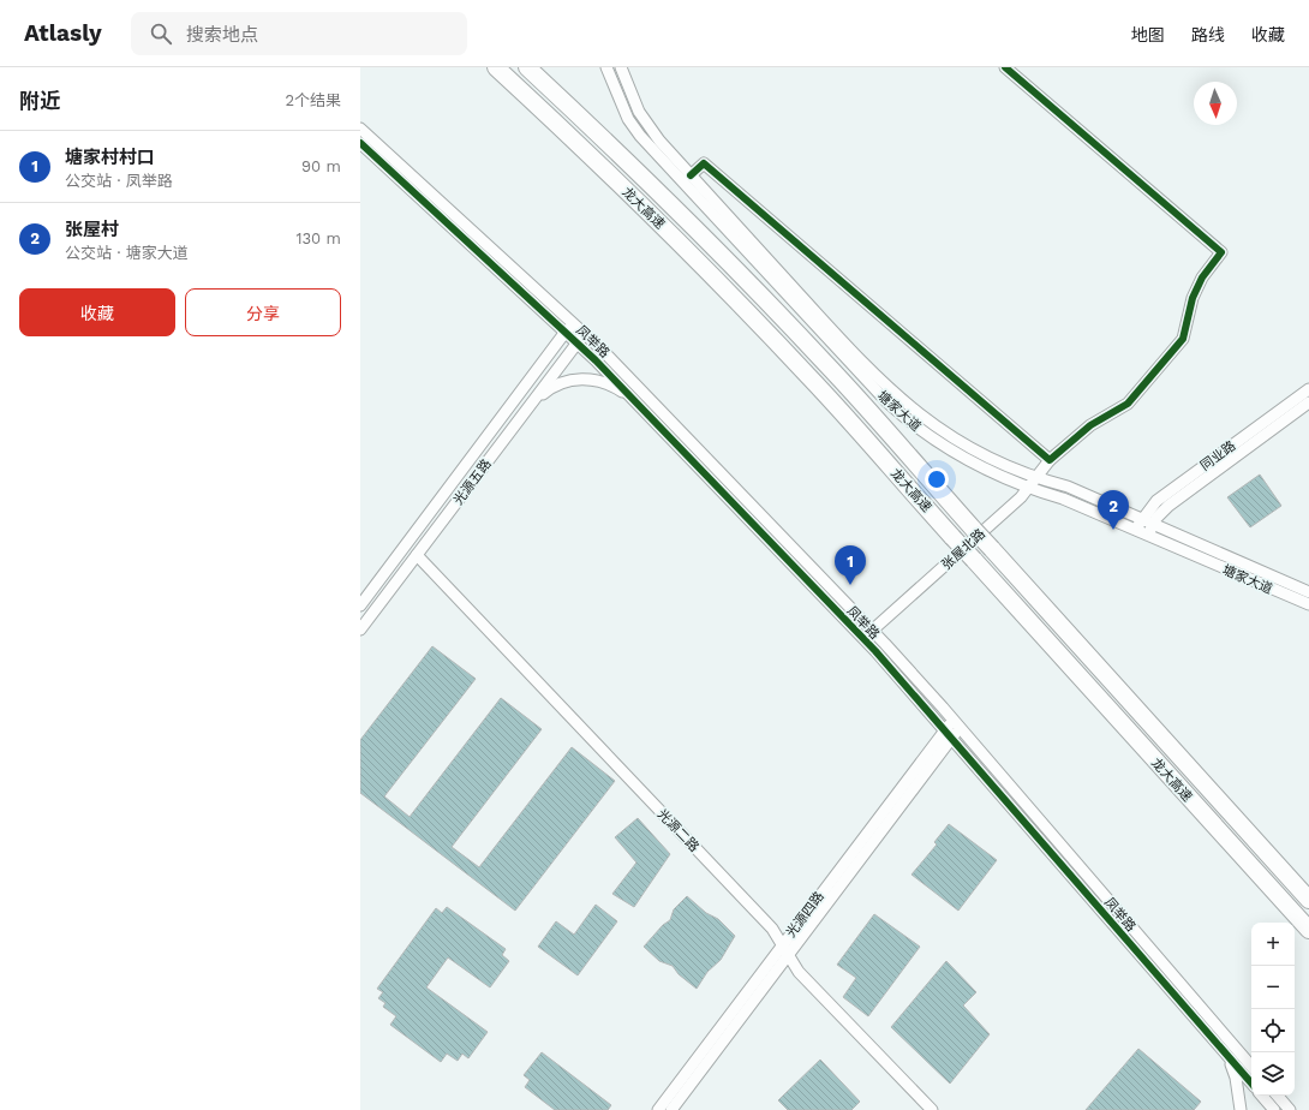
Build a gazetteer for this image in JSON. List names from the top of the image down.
{
  "streets": {
    "highway": ["龙大高速"],
    "street": [
      "凤举路",
      "塘家大道",
      "同业路",
      "光源五路",
      "张屋北路",
      "光源二路",
      "光源四路"
    ]
  },
  "crossings": [
    ["凤举路", "光源五路"],
    ["凤举路", "张屋北路"],
    ["凤举路", "光源四路"],
    ["塘家大道", "同业路"],
    ["塘家大道", "张屋北路"],
    ["光源五路", "光源二路"],
    ["光源二路", "光源四路"]
  ],
  "north": "bottom",
  "page": {
    "header": "Atlasly",
    "search": "搜索地点",
    "nav": ["地图", "路线", "收藏"],
    "heading": ["附近", "2个结果"],
    "list": [
      {
        "mark": "1",
        "name": "塘家村村口",
        "note": "公交站 · 凤举路",
        "value": "90 m"
      },
      {
        "mark": "2",
        "name": "张屋村",
        "note": "公交站 · 塘家大道",
        "value": "130 m"
      }
    ],
    "buttons": ["收藏", "分享"],
    "pins": ["2", "1"],
    "map_buttons": ["+", "−"]
  }
}
